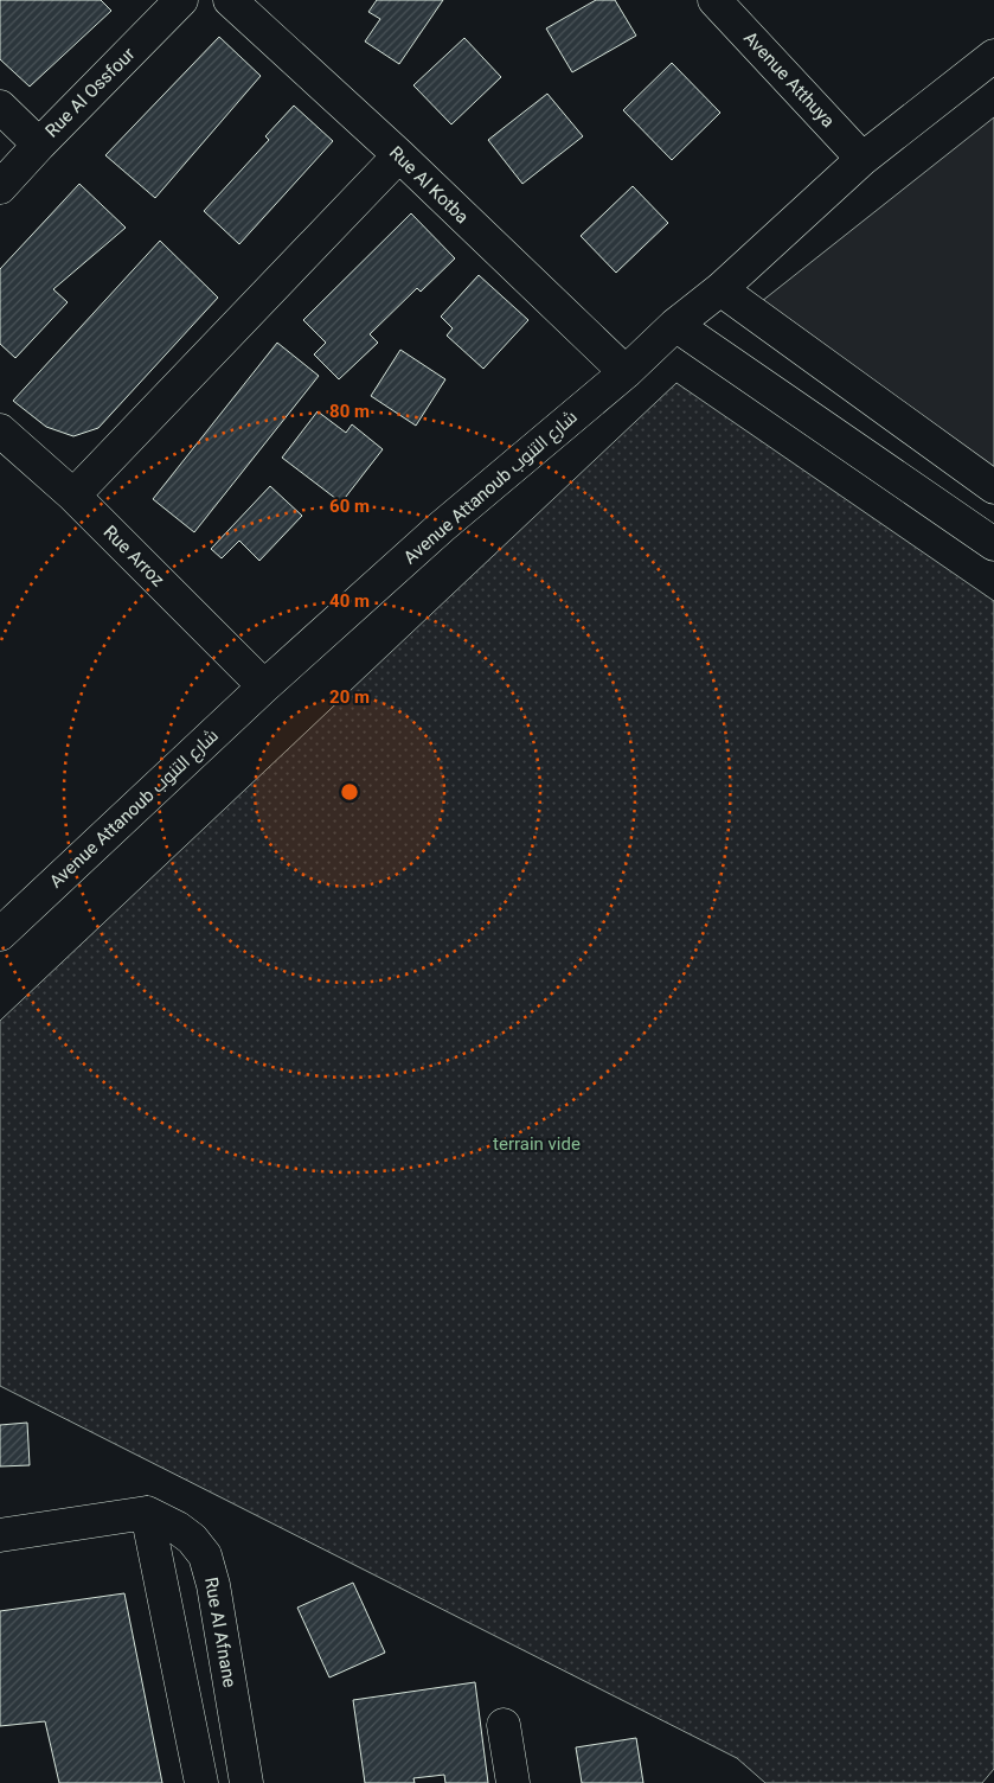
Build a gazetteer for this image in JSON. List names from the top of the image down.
{
  "streets": {
    "street": [
      "Avenue Atthuya",
      "Rue Al Ossfour",
      "Rue Al Kotba",
      "Avenue Attanoub شارع التنوب",
      "Rue Arroz",
      "Rue Al Afnane"
    ]
  },
  "crossings": [
    ["Avenue Atthuya", "Avenue Attanoub شارع التنوب"],
    ["Rue Al Kotba", "Avenue Attanoub شارع التنوب"],
    ["Avenue Attanoub شارع التنوب", "Rue Arroz"]
  ],
  "parks": ["terrain vide"],
  "rings": [
    "80 m",
    "60 m",
    "40 m",
    "20 m"
  ]
}
